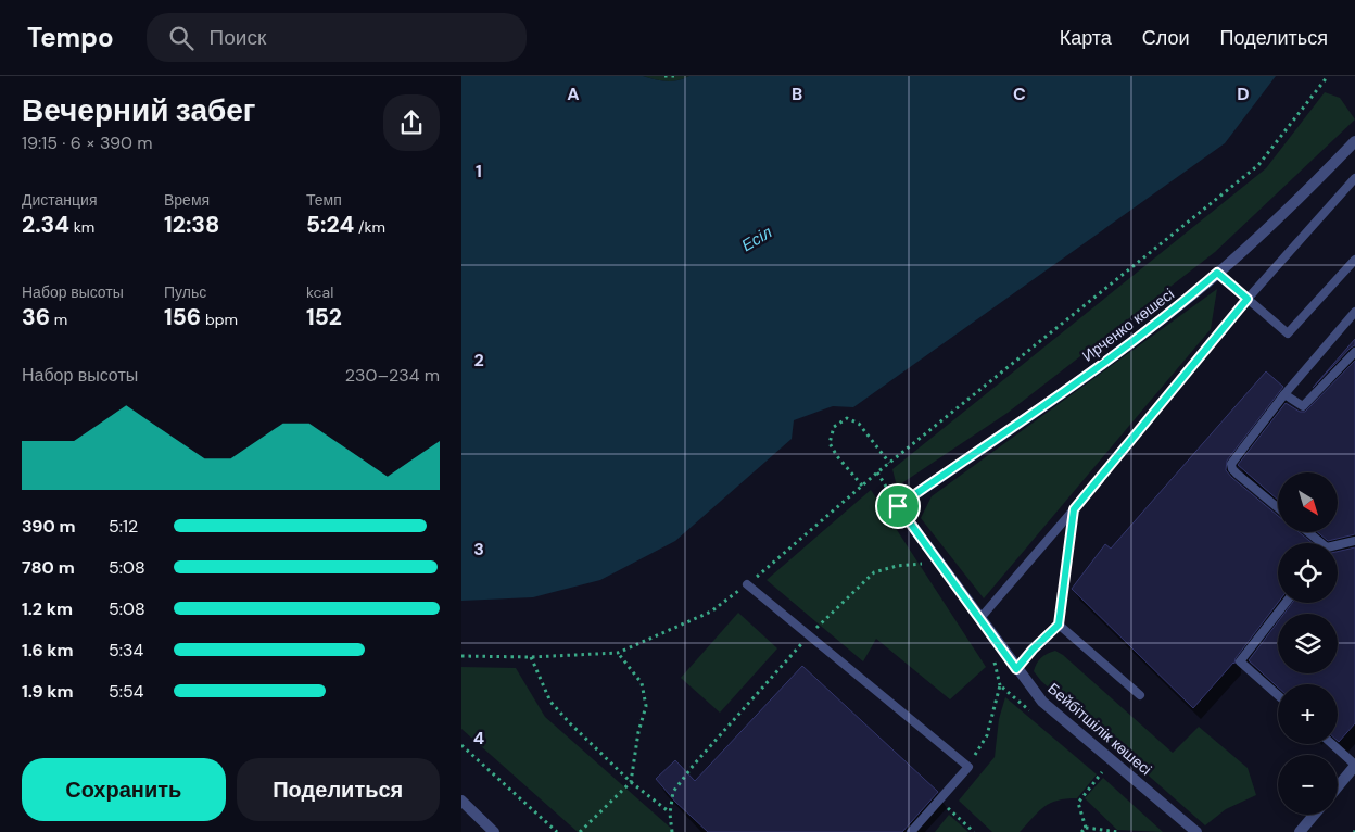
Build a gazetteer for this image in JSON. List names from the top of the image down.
{
  "streets": {
    "street": ["Ирченко көшесі", "Бейбітшілік көшесі"]
  },
  "crossings": [
    ["Ирченко көшесі", "Бейбітшілік көшесі"]
  ],
  "water": ["Есіл"],
  "north": "bottom right",
  "page": {
    "header": "Tempo",
    "search": "Поиск",
    "nav": ["Карта", "Слои", "Поделиться"],
    "heading": ["Вечерний забег", "19:15 · 6 × 390 m"],
    "stats": [
      ["Дистанция", "2.34 km"],
      ["Время", "12:38"],
      ["Темп", "5:24 /km"],
      ["Набор высоты", "36 m"],
      ["Пульс", "156 bpm"],
      ["kcal", "152"]
    ],
    "chart": ["Набор высоты", "230–234 m"],
    "map_buttons": ["+", "−"],
    "list": [
      {
        "name": "390 m",
        "note": "5:12"
      },
      {
        "name": "780 m",
        "note": "5:08"
      },
      {
        "name": "1.2 km",
        "note": "5:08"
      },
      {
        "name": "1.6 km",
        "note": "5:34"
      },
      {
        "name": "1.9 km",
        "note": "5:54"
      }
    ],
    "buttons": ["Сохранить", "Поделиться"]
  },
  "grid": {
    "columns": [
      "A",
      "B",
      "C",
      "D"
    ],
    "rows": [
      "1",
      "2",
      "3",
      "4"
    ]
  }
}
